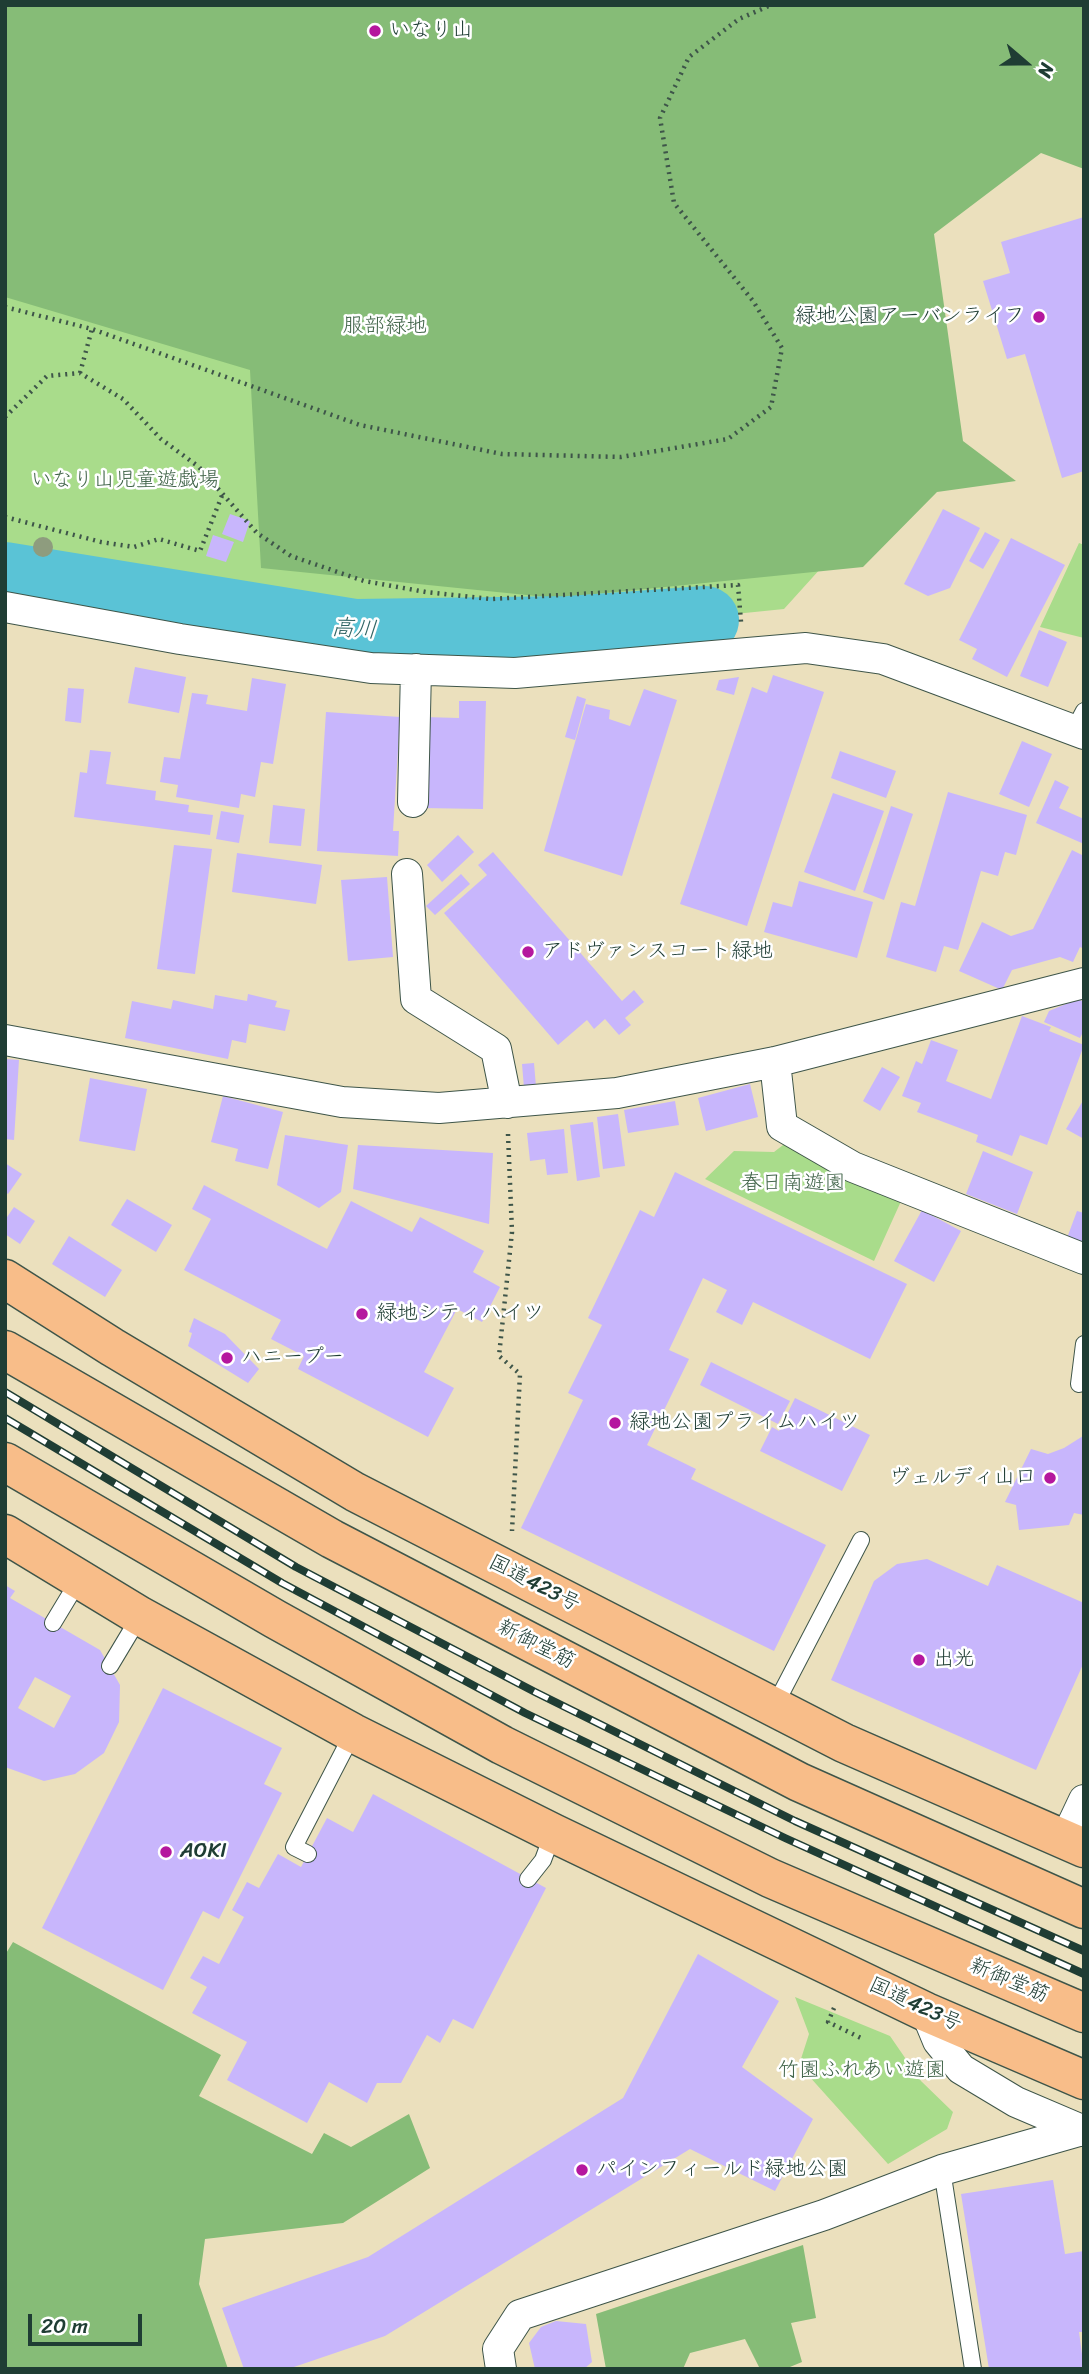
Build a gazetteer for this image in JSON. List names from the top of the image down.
{
  "streets": {
    "highway": ["国道423号", "新御堂筋"]
  },
  "water": ["高川"],
  "parks": [
    "服部緑地",
    "いなり山児童遊戯場",
    "春日南遊園",
    "竹園ふれあい遊園"
  ],
  "places": [
    "いなり山",
    "緑地公園アーバンライフ",
    "アドヴァンスコート緑地",
    "緑地シティハイツ",
    "ハニープー",
    "緑地公園プライムハイツ",
    "ヴェルディ山口",
    "出光",
    "AOKI",
    "パインフィールド緑地公園"
  ],
  "scale_bar": "20 m",
  "north": "right"
}
